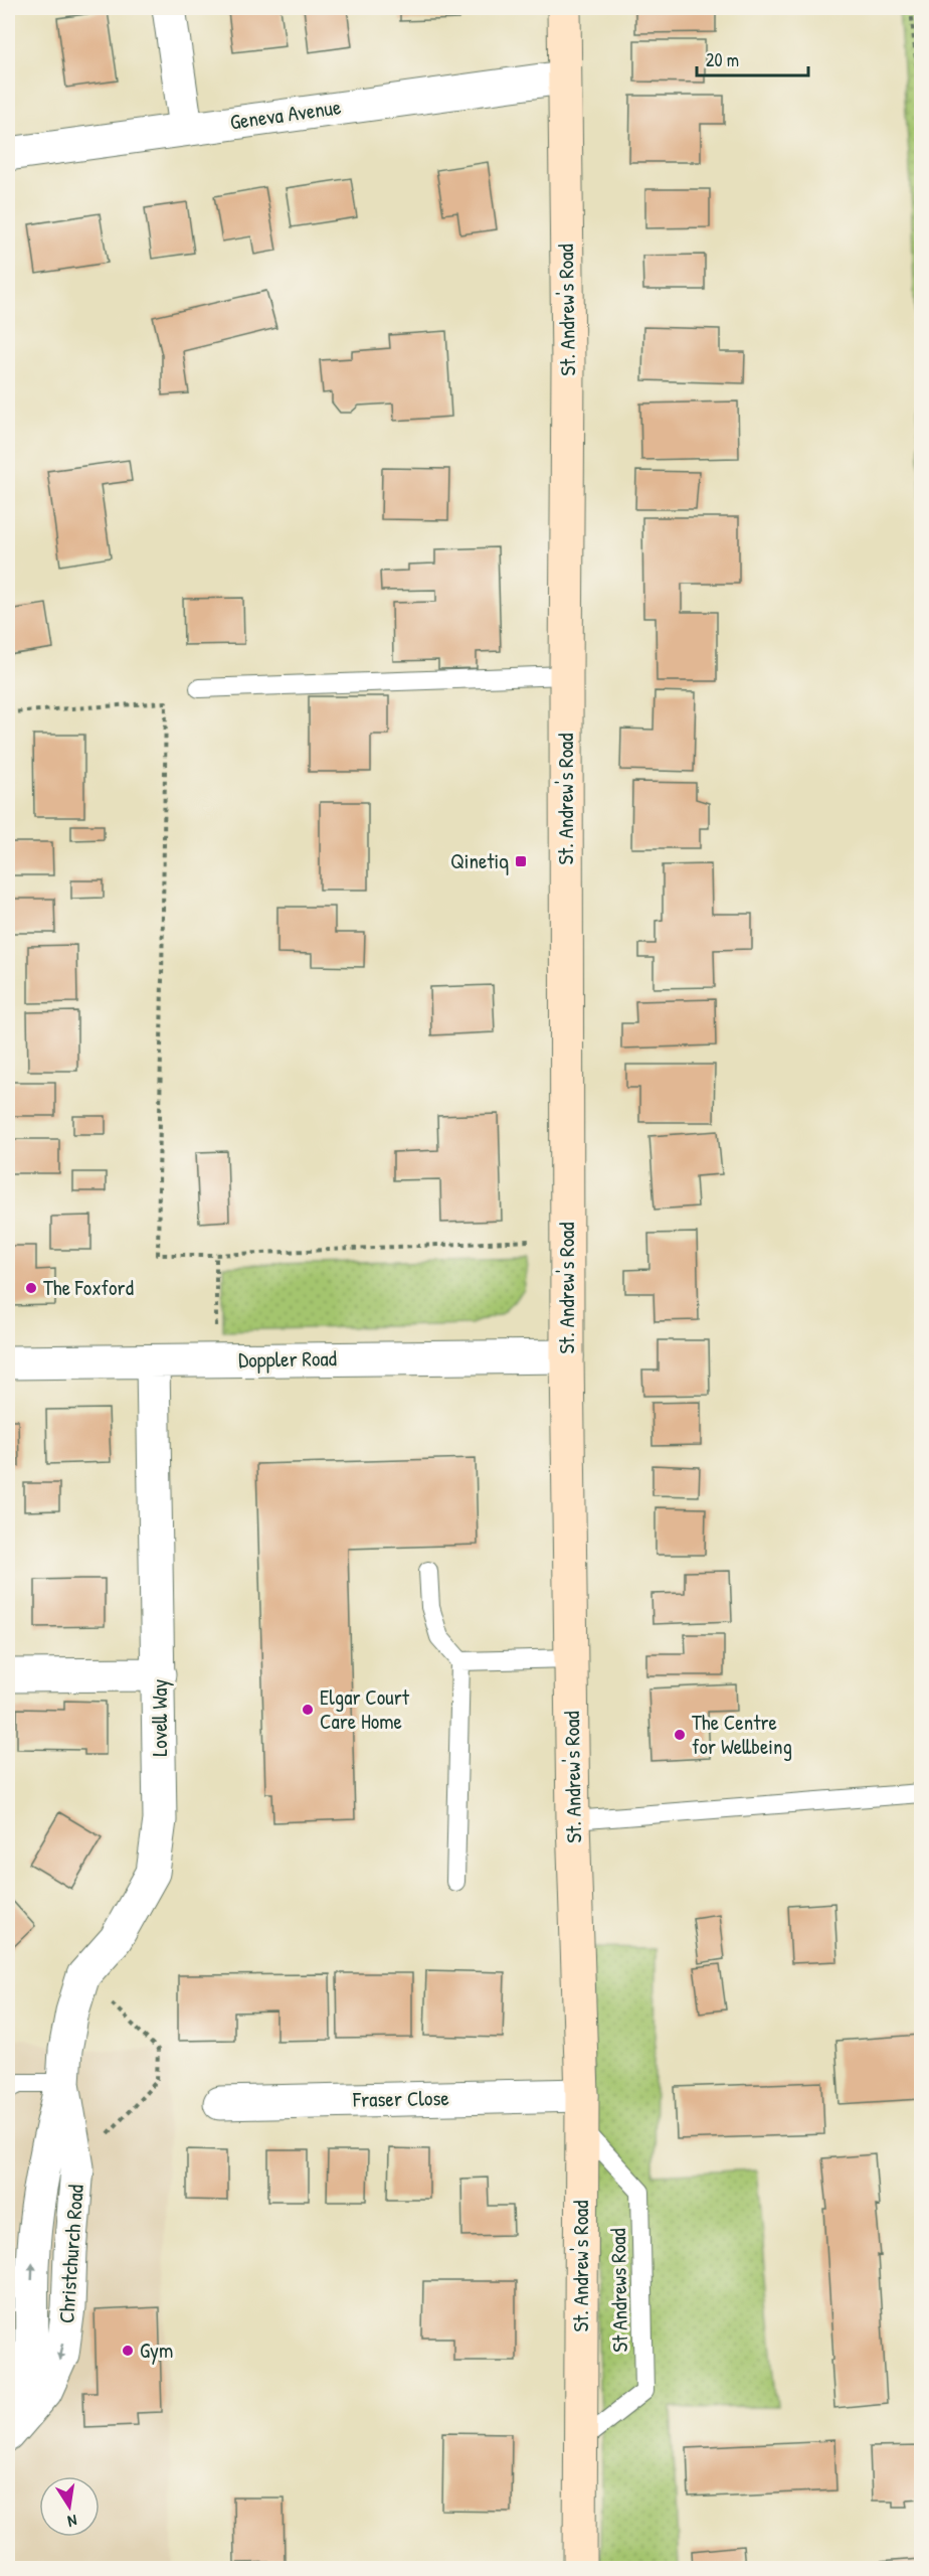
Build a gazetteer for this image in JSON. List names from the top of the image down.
{
  "streets": {
    "street": [
      "Geneva Avenue",
      "St. Andrew's Road",
      "Doppler Road",
      "Lovell Way",
      "Fraser Close",
      "Christchurch Road"
    ],
    "lane": ["St Andrews Road"]
  },
  "crossings": [
    ["Geneva Avenue", "St. Andrew's Road"],
    ["St. Andrew's Road", "Doppler Road"],
    ["St. Andrew's Road", "Fraser Close"],
    ["St. Andrew's Road", "St Andrews Road"],
    ["Doppler Road", "Lovell Way"],
    ["Lovell Way", "Christchurch Road"]
  ],
  "places": {
    "transit": ["Qinetiq"],
    "other": [
      "The Foxford",
      "Elgar Court Care Home",
      "The Centre for Wellbeing",
      "Gym"
    ]
  },
  "scale_bar": "20 m",
  "north": "bottom"
}
